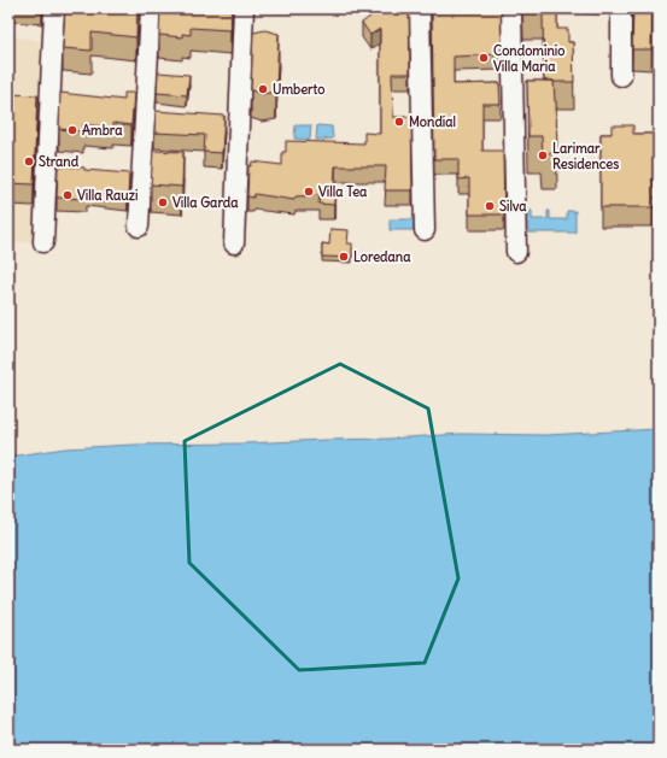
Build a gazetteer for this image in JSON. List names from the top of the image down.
{
  "places": [
    "Condominio Villa Maria",
    "Umberto",
    "Mondial",
    "Ambra",
    "Larimar Residences",
    "Strand",
    "Villa Tea",
    "Villa Rauzi",
    "Villa Garda",
    "Silva",
    "Loredana"
  ]
}
